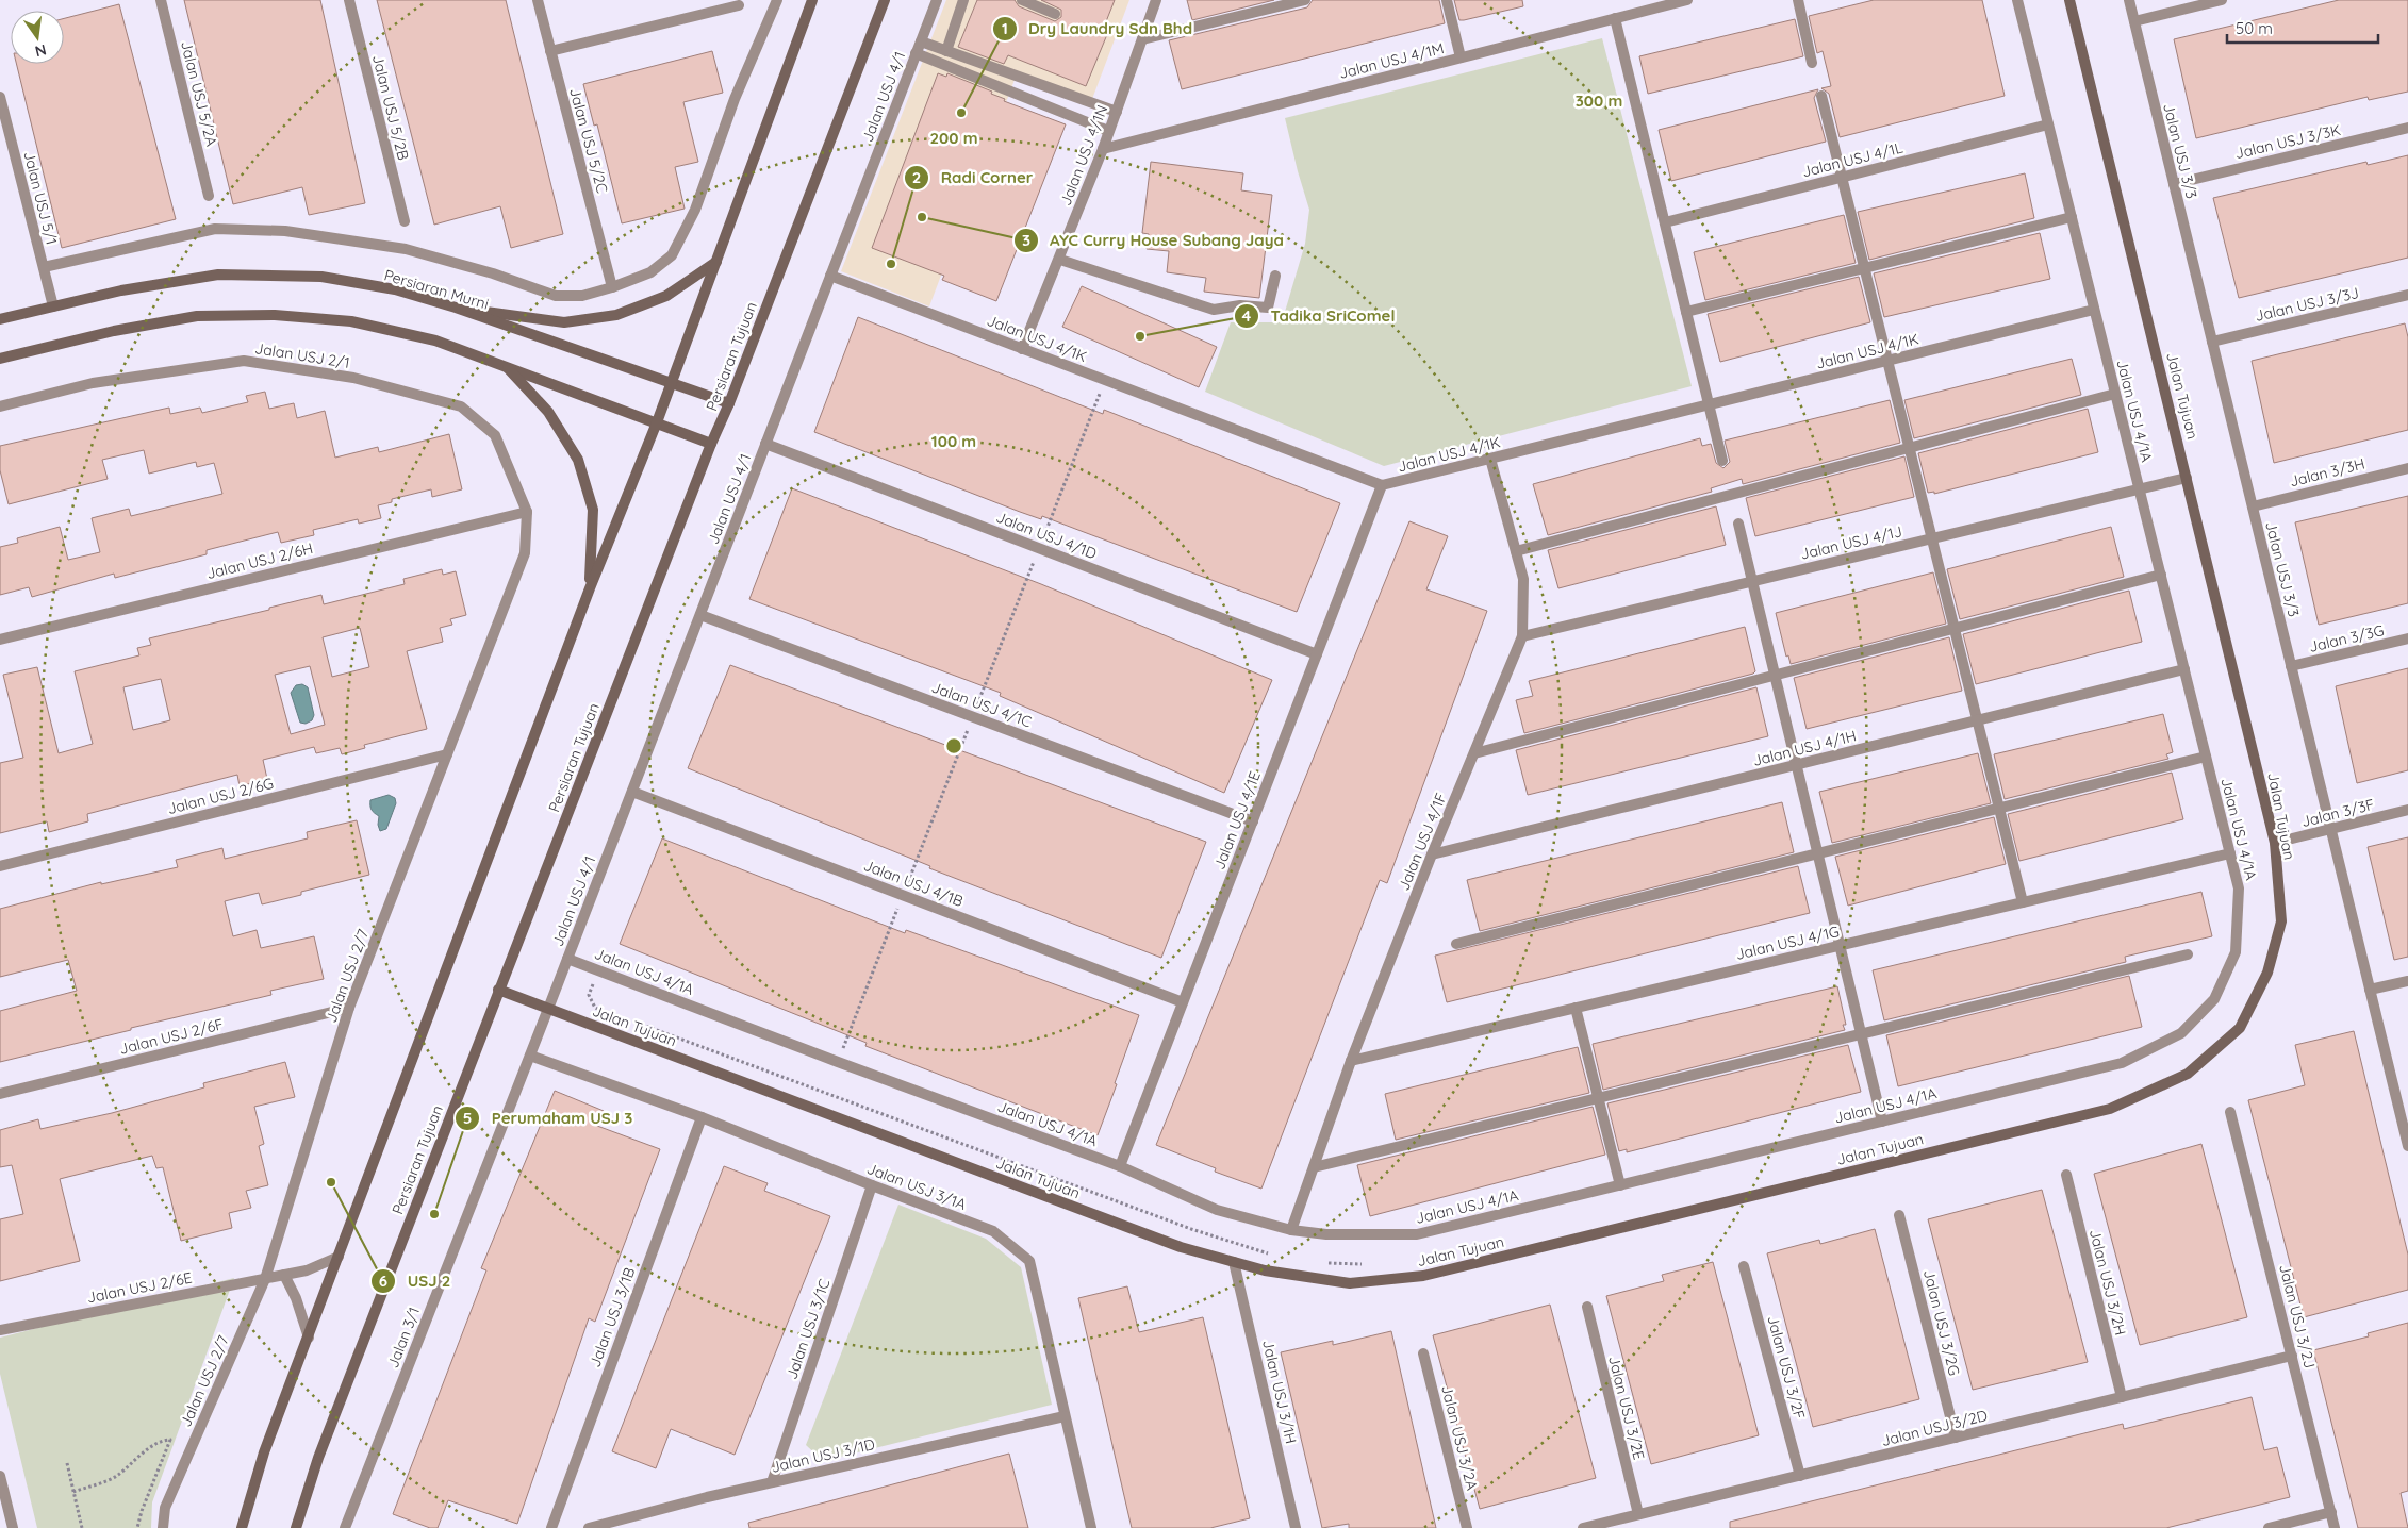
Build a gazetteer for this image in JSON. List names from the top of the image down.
{
  "streets": {
    "main road": ["Persiaran Murni", "Persiaran Tujuan", "Jalan Tujuan"],
    "street": [
      "Jalan USJ 4/1M",
      "Jalan USJ 5/2A",
      "Jalan USJ 4/1",
      "Jalan USJ 5/2B",
      "Jalan USJ 5/2C",
      "Jalan USJ 3/3K",
      "Jalan USJ 3/3",
      "Jalan USJ 4/1N",
      "Jalan USJ 4/1L",
      "Jalan USJ 5/1",
      "Jalan USJ 3/3J",
      "Jalan USJ 4/1K",
      "Jalan USJ 2/1",
      "Jalan USJ 4/1A",
      "Jalan 3/3H",
      "Jalan USJ 4/1D",
      "Jalan USJ 4/1J",
      "Jalan USJ 2/6H",
      "Jalan 3/3G",
      "Jalan USJ 4/1C",
      "Jalan USJ 4/1H",
      "Jalan USJ 2/6G",
      "Jalan 3/3F",
      "Jalan USJ 4/1E",
      "Jalan USJ 4/1F",
      "Jalan USJ 4/1B",
      "Jalan USJ 4/1G",
      "Jalan USJ 2/7",
      "Jalan USJ 2/6F",
      "Jalan USJ 3/1A",
      "Jalan USJ 3/2H",
      "Jalan USJ 2/6E",
      "Jalan USJ 3/2J",
      "Jalan USJ 3/1B",
      "Jalan USJ 3/2G",
      "Jalan USJ 3/1C",
      "Jalan 3/1",
      "Jalan USJ 3/2F",
      "Jalan USJ 3/1H",
      "Jalan USJ 3/2E",
      "Jalan USJ 3/2D",
      "Jalan USJ 3/2A",
      "Jalan USJ 3/1D"
    ]
  },
  "crossings": [
    ["Jalan USJ 4/1M", "Jalan USJ 4/1N"],
    ["Jalan USJ 4/1", "Jalan USJ 4/1K"],
    ["Jalan USJ 4/1", "Jalan Tujuan"],
    ["Jalan USJ 4/1", "Jalan USJ 4/1A"],
    ["Jalan USJ 4/1", "Jalan USJ 4/1D"],
    ["Jalan USJ 4/1", "Jalan USJ 4/1C"],
    ["Jalan USJ 4/1", "Jalan USJ 4/1B"],
    ["Jalan USJ 4/1", "Jalan 3/1"],
    ["Jalan USJ 3/3K", "Jalan USJ 3/3"],
    ["Jalan USJ 3/3", "Jalan USJ 3/3J"],
    ["Jalan USJ 3/3", "Jalan 3/3H"],
    ["Jalan USJ 3/3", "Jalan 3/3G"],
    ["Jalan USJ 3/3", "Jalan 3/3F"],
    ["Jalan USJ 4/1N", "Jalan USJ 4/1K"],
    ["Jalan USJ 4/1L", "Jalan USJ 4/1A"],
    ["Jalan USJ 5/1", "Persiaran Murni"],
    ["Persiaran Murni", "Persiaran Tujuan"],
    ["Jalan USJ 4/1K", "Jalan USJ 4/1A"],
    ["Jalan USJ 4/1K", "Jalan USJ 4/1E"],
    ["Jalan USJ 4/1K", "Jalan USJ 4/1F"],
    ["Jalan USJ 2/1", "Jalan USJ 2/7"],
    ["Persiaran Tujuan", "Jalan Tujuan"],
    ["Jalan Tujuan", "Jalan USJ 4/1J"],
    ["Jalan Tujuan", "Jalan 3/3F"],
    ["Jalan Tujuan", "Jalan 3/1"],
    ["Jalan Tujuan", "Jalan USJ 3/1H"],
    ["Jalan USJ 4/1A", "Jalan USJ 4/1J"],
    ["Jalan USJ 4/1A", "Jalan USJ 4/1H"],
    ["Jalan USJ 4/1A", "Jalan USJ 4/1E"],
    ["Jalan USJ 4/1A", "Jalan USJ 4/1F"],
    ["Jalan USJ 4/1A", "Jalan USJ 4/1G"],
    ["Jalan USJ 4/1D", "Jalan USJ 4/1E"],
    ["Jalan USJ 4/1J", "Jalan USJ 4/1F"],
    ["Jalan USJ 2/6H", "Jalan USJ 2/7"],
    ["Jalan USJ 4/1C", "Jalan USJ 4/1E"],
    ["Jalan USJ 4/1H", "Jalan USJ 4/1F"],
    ["Jalan USJ 2/6G", "Jalan USJ 2/7"],
    ["Jalan USJ 4/1E", "Jalan USJ 4/1B"],
    ["Jalan USJ 4/1F", "Jalan USJ 4/1G"],
    ["Jalan USJ 2/7", "Jalan USJ 2/6F"],
    ["Jalan USJ 2/7", "Jalan USJ 2/6E"],
    ["Jalan USJ 3/1A", "Jalan USJ 3/1B"],
    ["Jalan USJ 3/1A", "Jalan USJ 3/1C"],
    ["Jalan USJ 3/1A", "Jalan 3/1"],
    ["Jalan USJ 3/1A", "Jalan USJ 3/1D"],
    ["Jalan USJ 3/2H", "Jalan USJ 3/2D"],
    ["Jalan USJ 3/2J", "Jalan USJ 3/2D"],
    ["Jalan USJ 3/2G", "Jalan USJ 3/2D"],
    ["Jalan USJ 3/1C", "Jalan USJ 3/1D"],
    ["Jalan USJ 3/2F", "Jalan USJ 3/2D"],
    ["Jalan USJ 3/2E", "Jalan USJ 3/2D"]
  ],
  "places": [
    "Dry Laundry Sdn Bhd",
    "AYC Curry House Subang Jaya",
    "Radi Corner",
    "Tadika SriComel",
    "USJ 2",
    "Perumaham USJ 3"
  ],
  "scale_bar": "50 m",
  "north": "bottom",
  "rings": ["300 m", "200 m", "100 m"]
}
